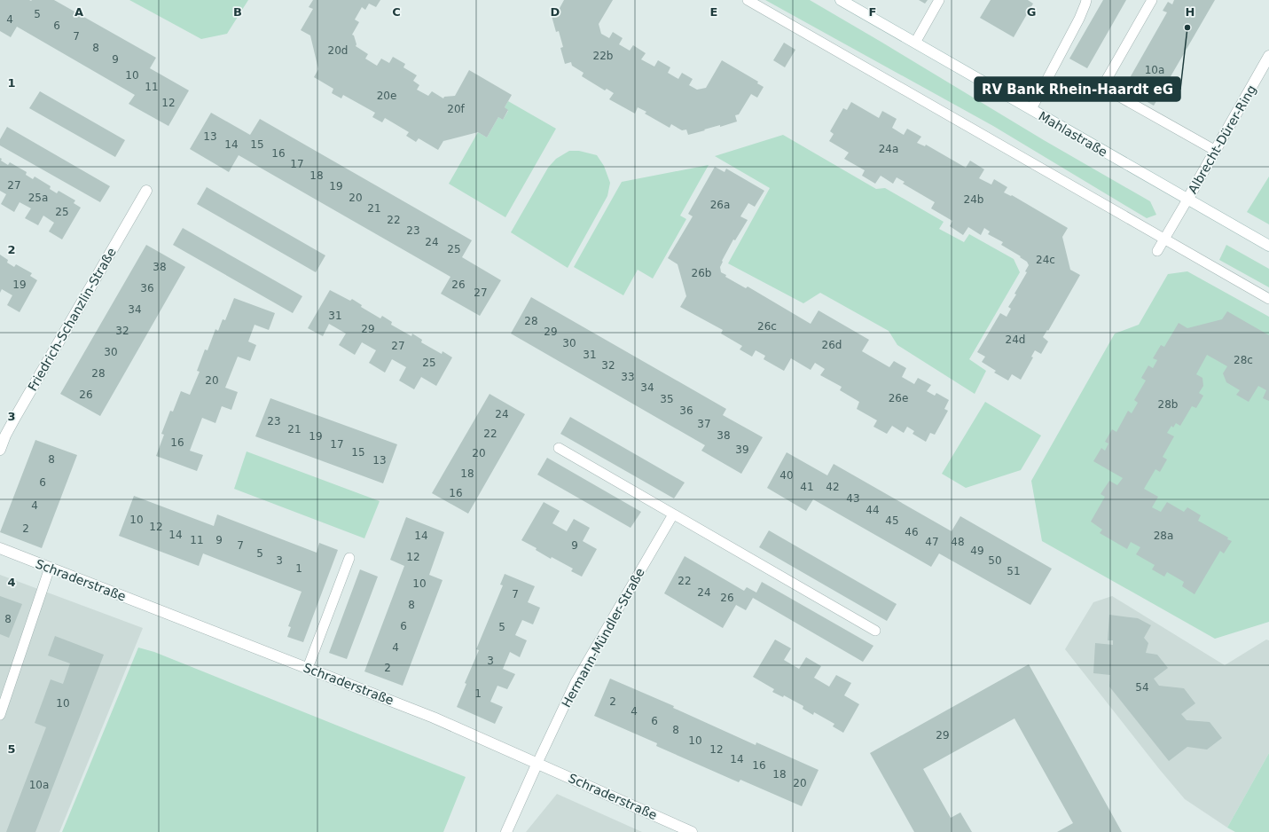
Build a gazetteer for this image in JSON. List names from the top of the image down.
{
  "streets": {
    "street": [
      "Mahlastraße",
      "Albrecht-Dürer-Ring",
      "Friedrich-Schanzlin-Straße",
      "Schraderstraße"
    ],
    "lane": ["Hermann-Mündler-Straße"]
  },
  "crossings": [
    ["Mahlastraße", "Albrecht-Dürer-Ring"],
    ["Schraderstraße", "Hermann-Mündler-Straße"]
  ],
  "places": ["RV Bank Rhein-Haardt eG"],
  "house_numbers": [
    "5",
    "4",
    "6",
    "7",
    "8",
    "20d",
    "22b",
    "9",
    "10a",
    "10",
    "11",
    "20e",
    "12",
    "20f",
    "13",
    "14",
    "15",
    "24a",
    "16",
    "17",
    "18",
    "27",
    "19",
    "25a",
    "20",
    "24b",
    "26a",
    "21",
    "25",
    "22",
    "23",
    "24",
    "25",
    "24c",
    "38",
    "26b",
    "19",
    "26",
    "36",
    "27",
    "34",
    "31",
    "28",
    "26c",
    "29",
    "32",
    "29",
    "24d",
    "30",
    "26d",
    "27",
    "30",
    "31",
    "28c",
    "25",
    "32",
    "28",
    "33",
    "20",
    "34",
    "26",
    "26e",
    "35",
    "28b",
    "36",
    "24",
    "23",
    "37",
    "21",
    "22",
    "38",
    "19",
    "16",
    "17",
    "39",
    "15",
    "20",
    "8",
    "13",
    "18",
    "40",
    "6",
    "41",
    "42",
    "16",
    "43",
    "4",
    "44",
    "10",
    "45",
    "12",
    "2",
    "46",
    "14",
    "14",
    "28a",
    "11",
    "9",
    "47",
    "48",
    "7",
    "9",
    "49",
    "5",
    "12",
    "3",
    "50",
    "1",
    "51",
    "22",
    "10",
    "24",
    "7",
    "26",
    "8",
    "8",
    "6",
    "5",
    "4",
    "3",
    "2",
    "54",
    "1",
    "2",
    "10",
    "4",
    "6",
    "8",
    "29",
    "10",
    "12",
    "14",
    "16",
    "18",
    "20",
    "10a"
  ],
  "grid": {
    "columns": [
      "A",
      "B",
      "C",
      "D",
      "E",
      "F",
      "G",
      "H"
    ],
    "rows": [
      "1",
      "2",
      "3",
      "4",
      "5"
    ]
  }
}
